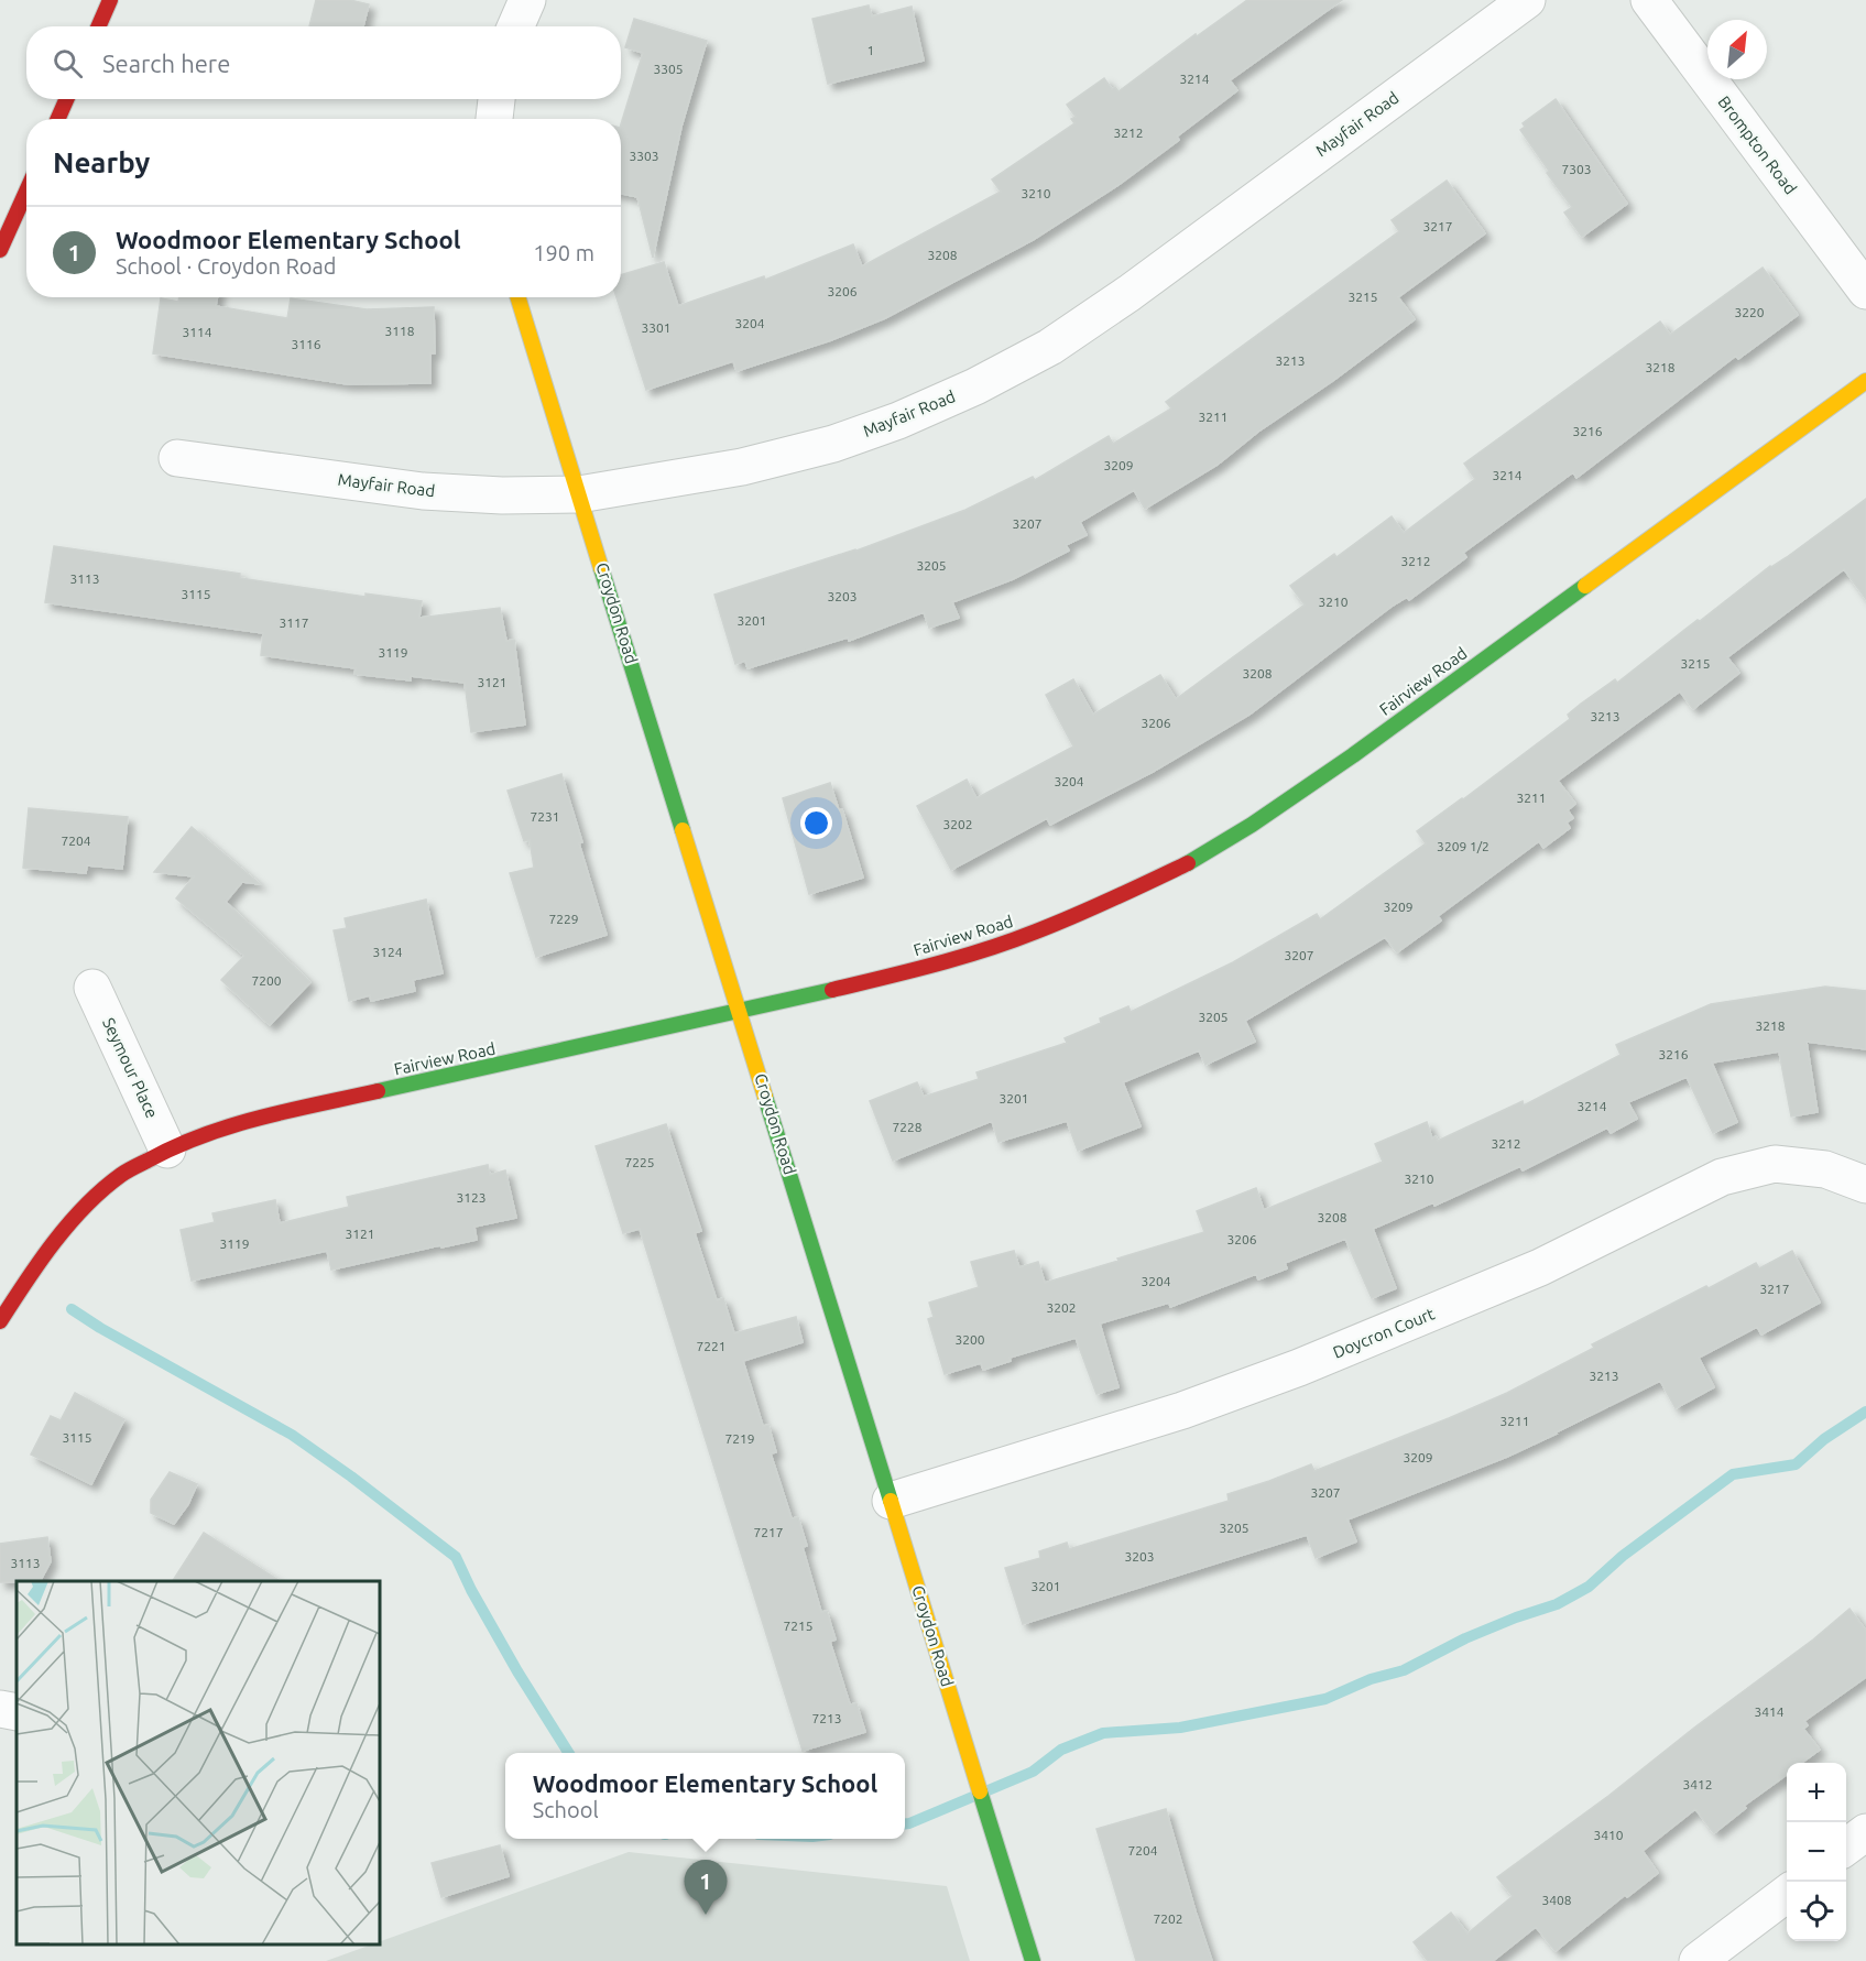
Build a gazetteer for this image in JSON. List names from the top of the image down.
{
  "streets": {
    "main road": ["Croydon Road", "Fairview Road"],
    "street": [
      "Mayfair Road",
      "Brompton Road",
      "Seymour Place",
      "Doycron Court"
    ]
  },
  "crossings": [
    ["Mayfair Road", "Croydon Road"],
    ["Croydon Road", "Fairview Road"],
    ["Croydon Road", "Doycron Court"],
    ["Fairview Road", "Seymour Place"]
  ],
  "house_numbers": [
    "1",
    "3305",
    "3214",
    "3212",
    "3303",
    "7303",
    "3210",
    "3217",
    "3208",
    "3206",
    "3215",
    "3220",
    "3204",
    "3301",
    "3118",
    "3114",
    "3116",
    "3213",
    "3218",
    "3211",
    "3216",
    "3209",
    "3214",
    "3207",
    "3212",
    "3205",
    "3113",
    "3115",
    "3203",
    "3210",
    "3201",
    "3117",
    "3119",
    "3215",
    "3208",
    "3121",
    "3213",
    "3206",
    "3204",
    "3211",
    "7231",
    "3202",
    "7204",
    "3209 1/2",
    "3209",
    "7229",
    "3124",
    "3207",
    "7200",
    "3205",
    "3218",
    "3216",
    "3201",
    "3214",
    "7228",
    "3212",
    "7225",
    "3210",
    "3123",
    "3208",
    "3121",
    "3206",
    "3119",
    "3204",
    "3217",
    "3202",
    "3200",
    "7221",
    "3213",
    "3211",
    "3115",
    "7219",
    "3209",
    "3207",
    "3205",
    "7217",
    "3203",
    "3113",
    "3201",
    "7215",
    "3414",
    "7213",
    "3412",
    "3410",
    "7204",
    "3408",
    "7202"
  ],
  "north": "top right",
  "page": {
    "search": "Search here",
    "heading": "Nearby",
    "list": [
      {
        "mark": "1",
        "name": "Woodmoor Elementary School",
        "note": "School · Croydon Road",
        "value": "190 m"
      }
    ],
    "popup": ["Woodmoor Elementary School", "School"],
    "map_buttons": ["+", "−"],
    "pins": "1"
  }
}
